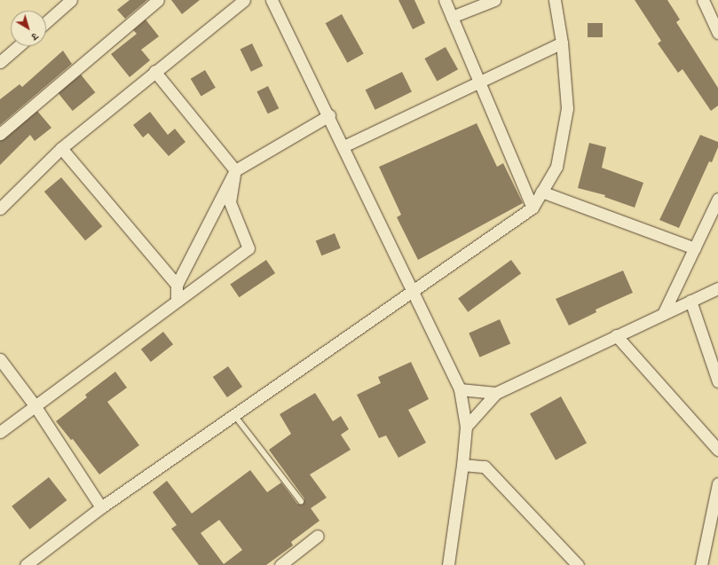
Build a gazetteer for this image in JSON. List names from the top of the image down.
{
  "north": "bottom right"
}
